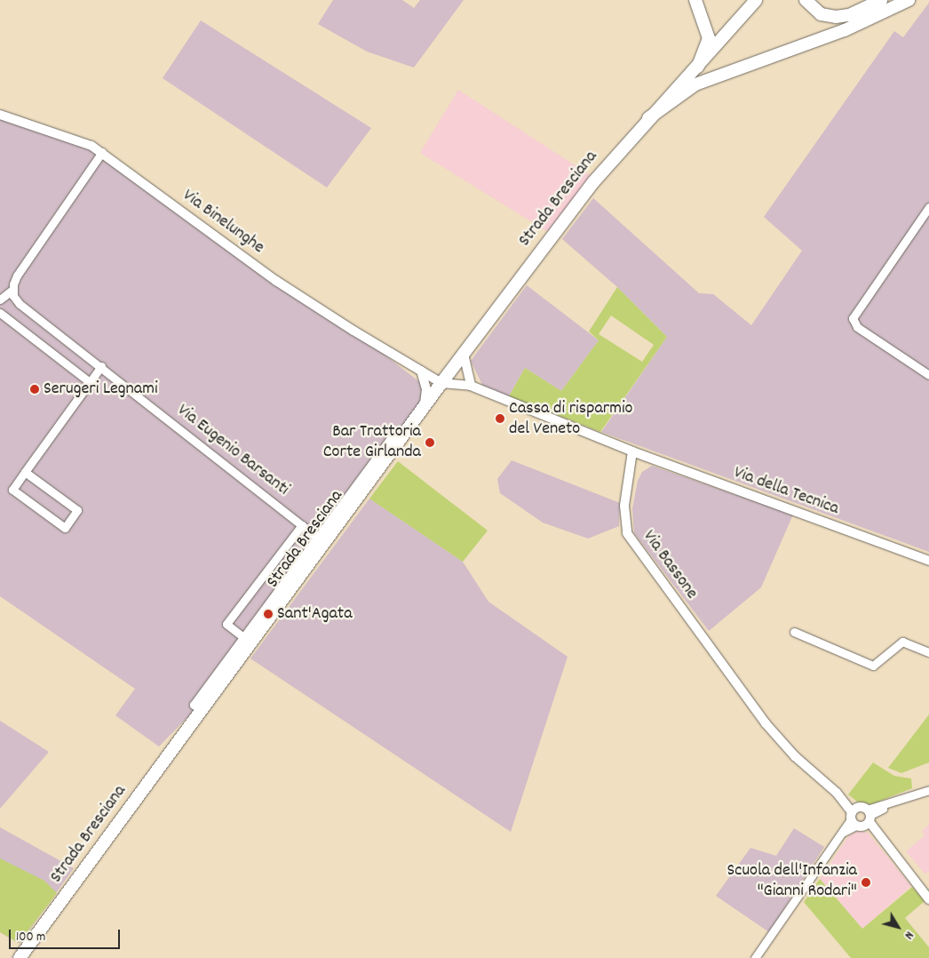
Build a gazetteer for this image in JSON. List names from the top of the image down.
{
  "streets": {
    "main road": ["Strada Bresciana"],
    "street": [
      "Via Binelunghe",
      "Via Eugenio Barsanti",
      "Via della Tecnica",
      "Via Bassone"
    ]
  },
  "crossings": [
    ["Strada Bresciana", "Via Binelunghe"],
    ["Strada Bresciana", "Via Eugenio Barsanti"],
    ["Via della Tecnica", "Via Bassone"]
  ],
  "places": [
    "Serugeri Legnami",
    "Cassa di risparmio del Veneto",
    "Bar Trattoria Corte Girlanda",
    "Sant'Agata",
    "Scuola dell'Infanzia \"Gianni Rodari\""
  ],
  "scale_bar": "100 m",
  "north": "bottom right"
}
